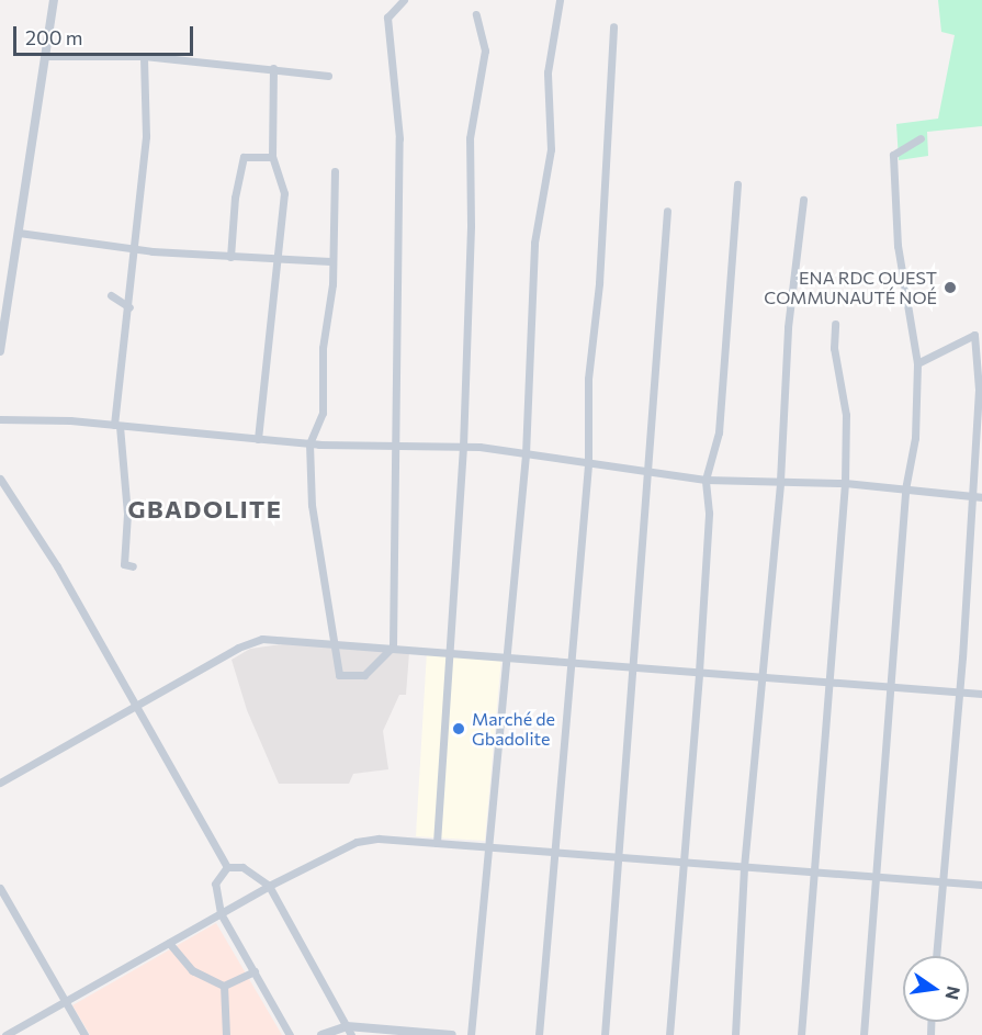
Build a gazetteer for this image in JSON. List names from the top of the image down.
{
  "districts": ["GBADOLITE"],
  "places": ["ENA RDC OUEST COMMUNAUTÉ NOÉ", "Marché de Gbadolite"],
  "scale_bar": "200 m",
  "north": "right"
}
